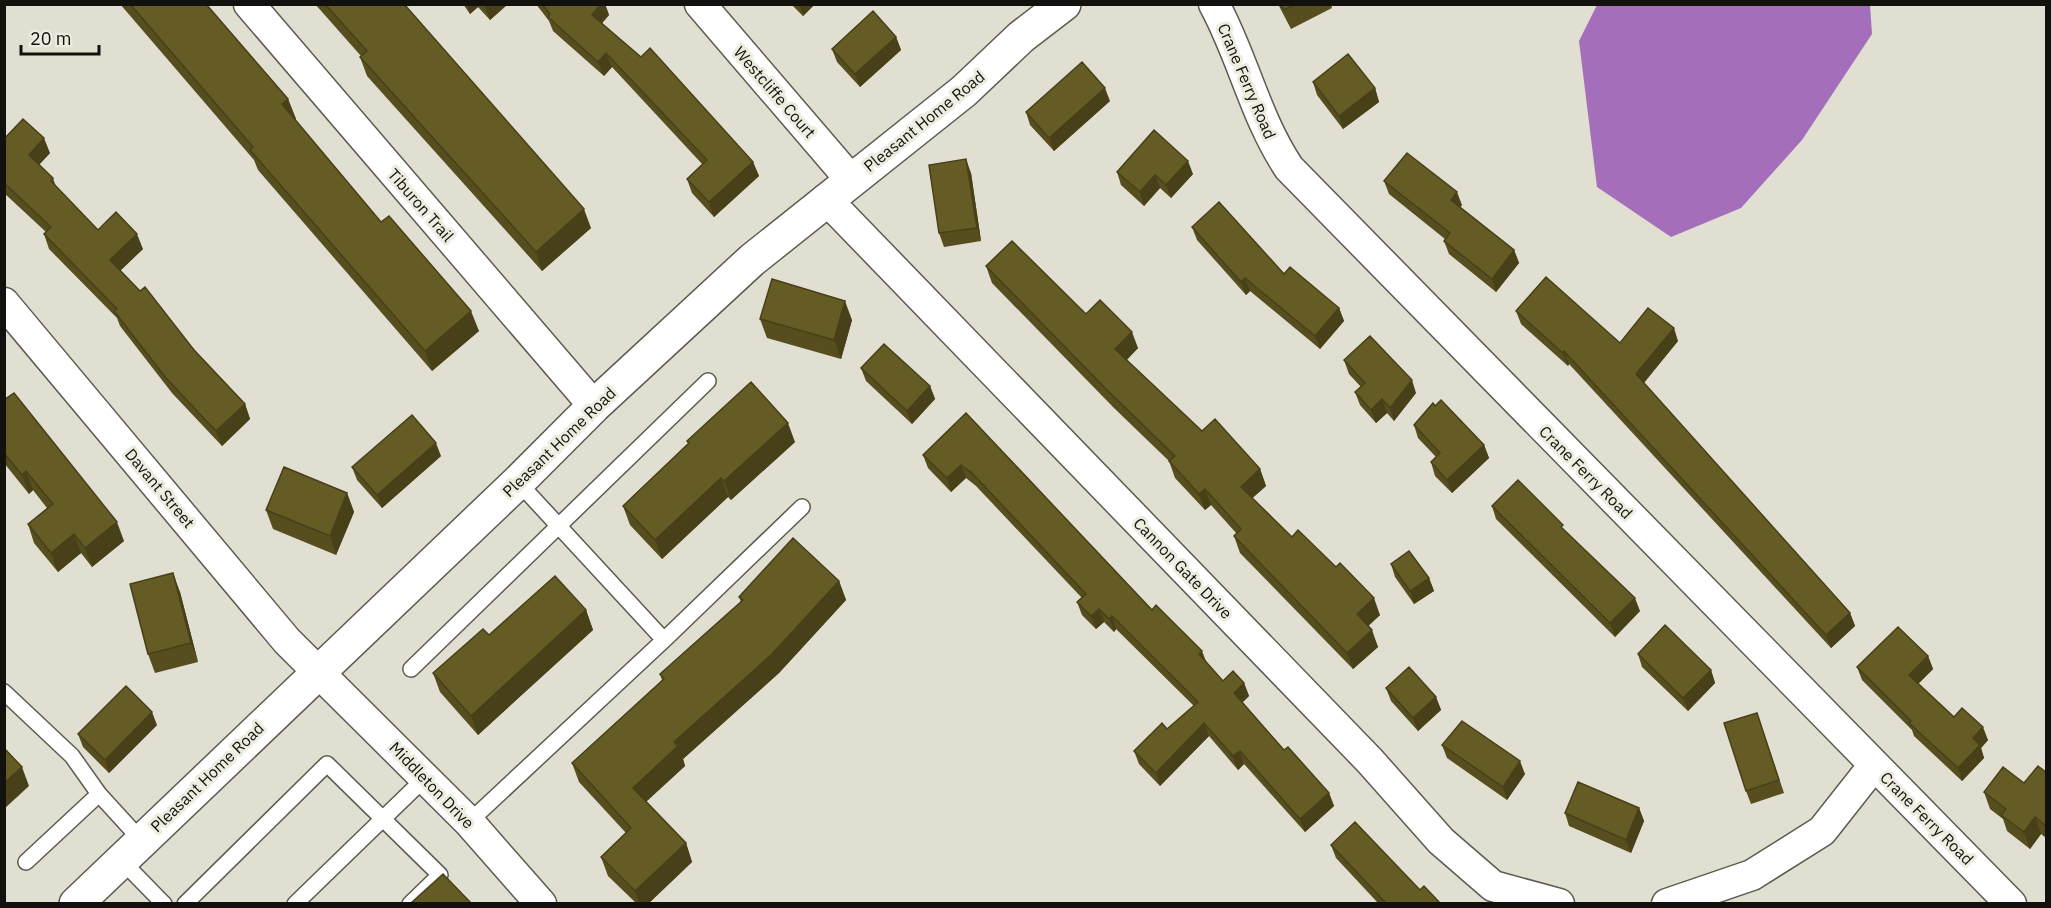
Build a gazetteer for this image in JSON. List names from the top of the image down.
{
  "streets": {
    "main road": ["Pleasant Home Road"],
    "street": [
      "Crane Ferry Road",
      "Westcliffe Court",
      "Tiburon Trail",
      "Davant Street",
      "Cannon Gate Drive",
      "Middleton Drive"
    ]
  },
  "crossings": [
    ["Westcliffe Court", "Pleasant Home Road"],
    ["Westcliffe Court", "Cannon Gate Drive"],
    ["Pleasant Home Road", "Tiburon Trail"],
    ["Pleasant Home Road", "Davant Street"],
    ["Pleasant Home Road", "Cannon Gate Drive"],
    ["Pleasant Home Road", "Middleton Drive"],
    ["Davant Street", "Middleton Drive"]
  ],
  "scale_bar": "20 m"
}
